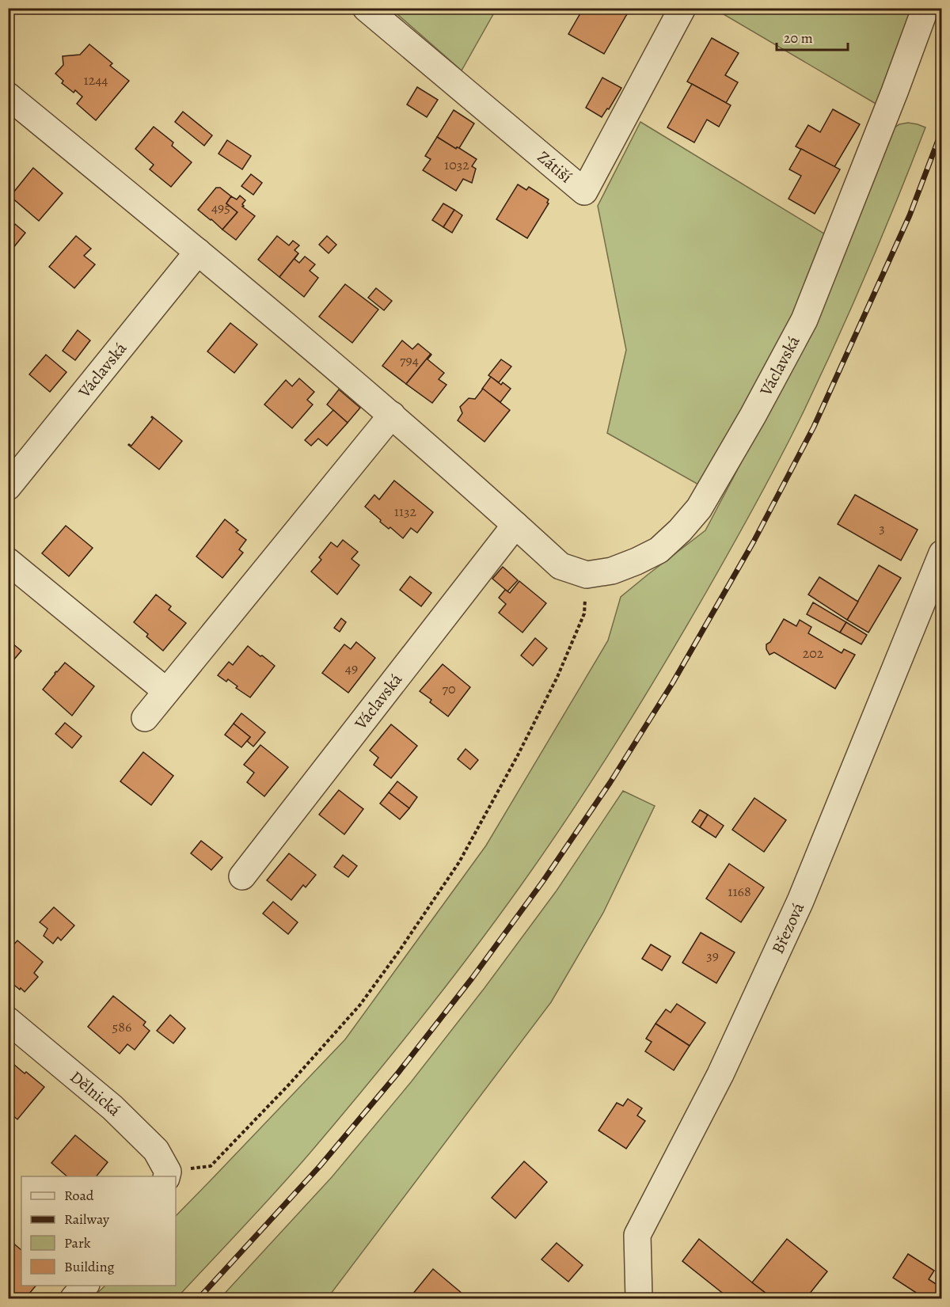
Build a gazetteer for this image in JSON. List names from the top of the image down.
{
  "streets": {
    "street": [
      "Zátiší",
      "Václavská",
      "Březová",
      "Dělnická"
    ]
  },
  "house_numbers": [
    "1244",
    "1032",
    "495",
    "794",
    "1132",
    "3",
    "202",
    "49",
    "70",
    "1168",
    "39",
    "586"
  ],
  "legend": [
    "Road",
    "Railway",
    "Park",
    "Building"
  ],
  "scale_bar": "20 m"
}
